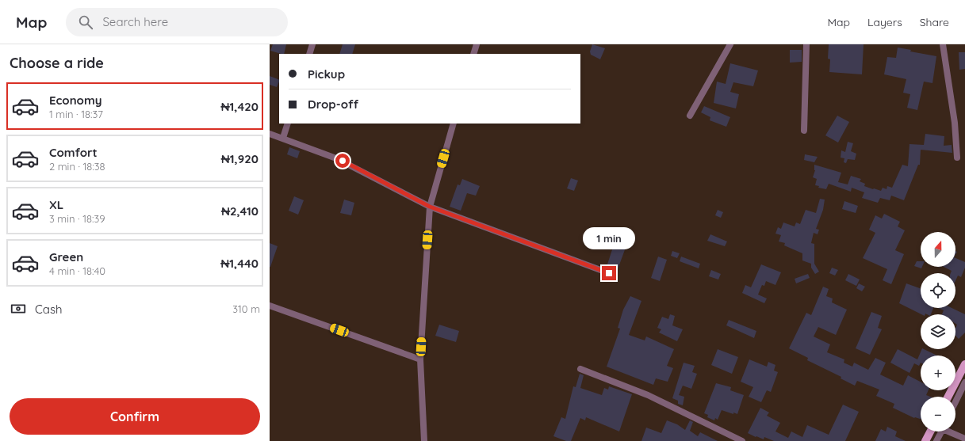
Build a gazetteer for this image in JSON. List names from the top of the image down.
{
  "north": "top",
  "page": {
    "header": "Map",
    "search": "Search here",
    "nav": ["Map", "Layers", "Share"],
    "heading": "Choose a ride",
    "banner": ["Pickup", "Drop-off"],
    "list": [
      {
        "name": "Economy",
        "note": "1 min · 18:37",
        "value": "₦1,420"
      },
      {
        "name": "Comfort",
        "note": "2 min · 18:38",
        "value": "₦1,920"
      },
      {
        "name": "XL",
        "note": "3 min · 18:39",
        "value": "₦2,410"
      },
      {
        "name": "Green",
        "note": "4 min · 18:40",
        "value": "₦1,440"
      }
    ],
    "bubble": "1 min",
    "map_buttons": ["+", "−"],
    "pay": ["Cash", "310 m"],
    "buttons": "Confirm"
  }
}
